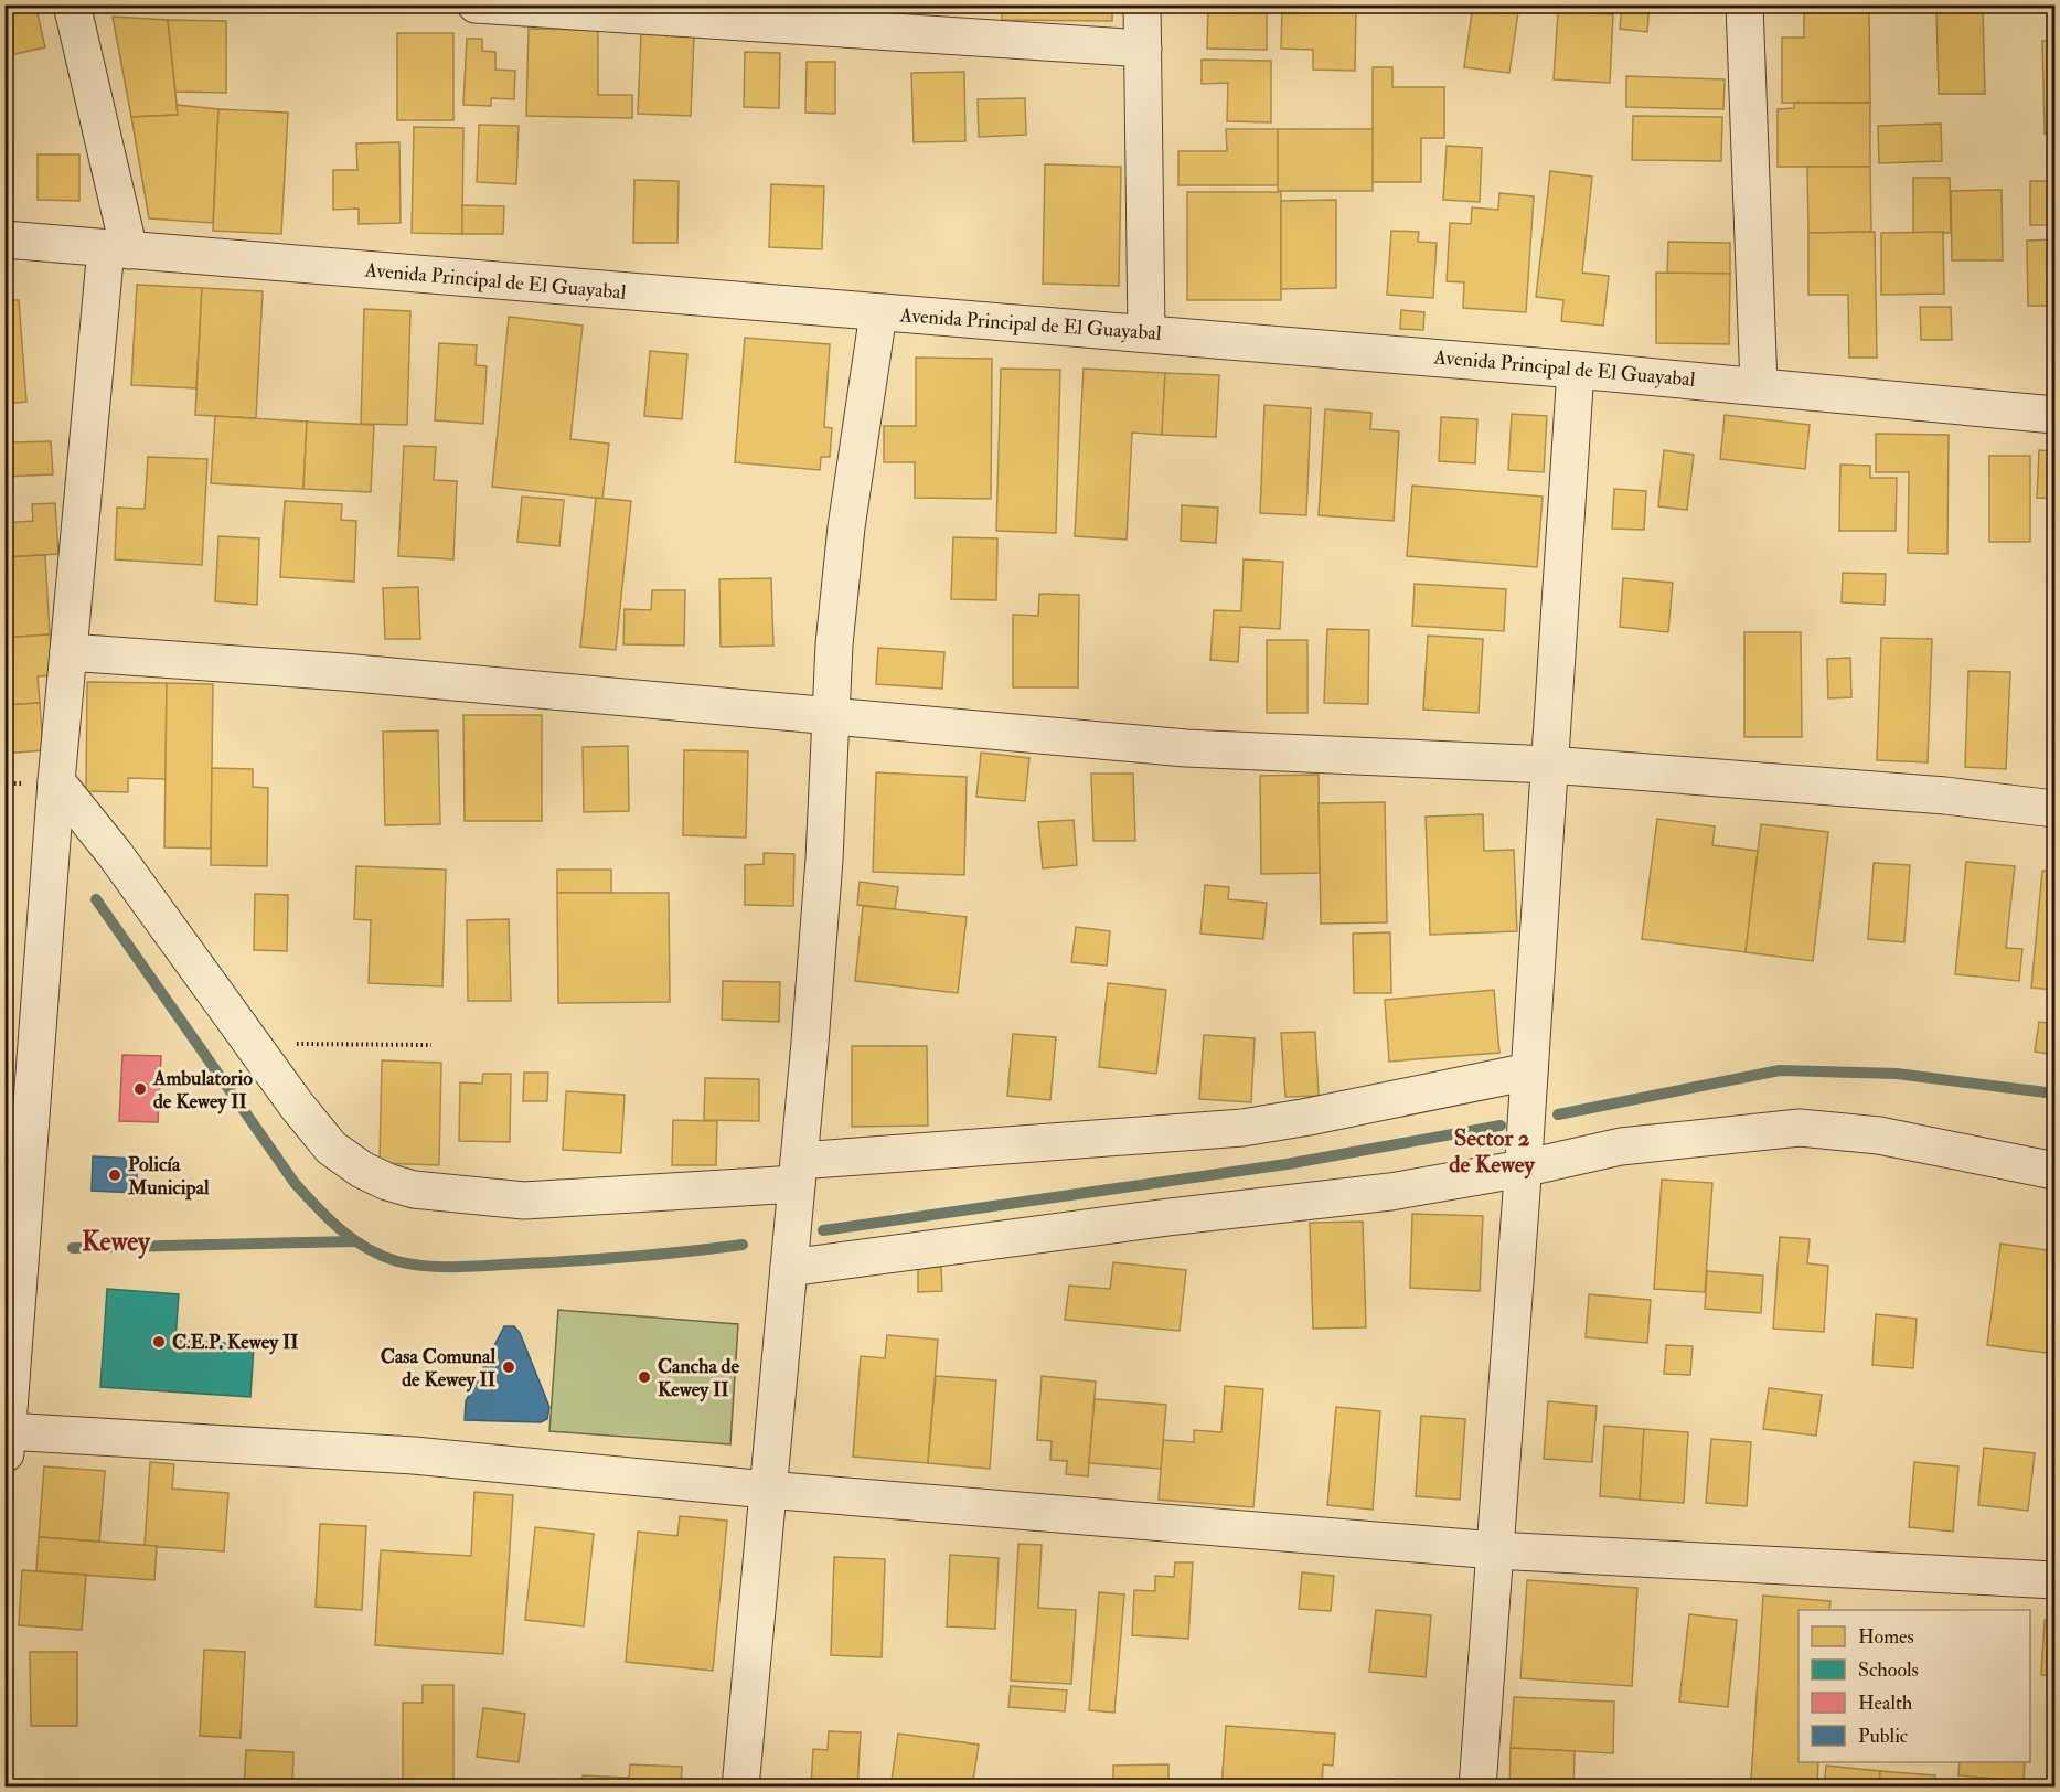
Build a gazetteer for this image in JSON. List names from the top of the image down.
{
  "streets": {
    "street": ["Avenida Principal de El Guayabal"]
  },
  "districts": ["Sector 2 de Kewey", "Kewey"],
  "places": [
    "Ambulatorio de Kewey II",
    "Policía Municipal",
    "C.E.P. Kewey II",
    "Casa Comunal de Kewey II",
    "Cancha de Kewey II"
  ],
  "legend": [
    "Homes",
    "Schools",
    "Health",
    "Public"
  ]
}
